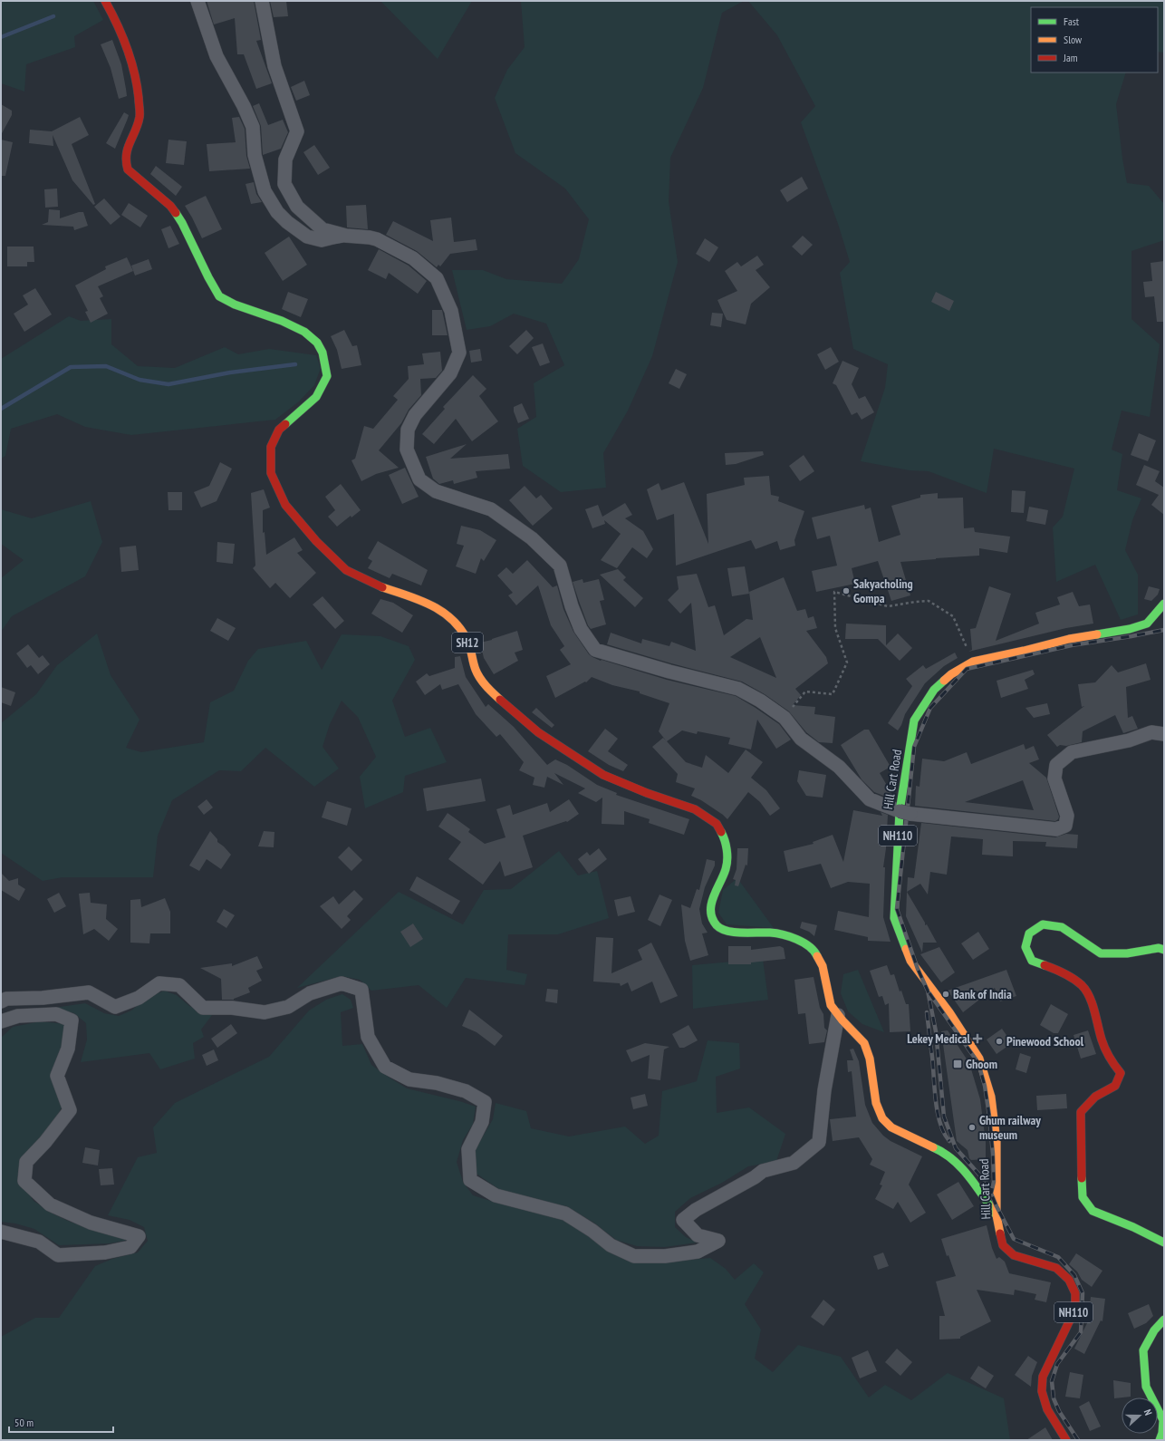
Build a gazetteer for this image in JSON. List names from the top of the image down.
{
  "streets": {
    "main road": ["SH12", "Hill Cart Road", "NH110"]
  },
  "crossings": [
    ["SH12", "Hill Cart Road"]
  ],
  "places": {
    "other": [
      "Sakyacholing Gompa",
      "Bank of India",
      "Pinewood School",
      "Ghum railway museum"
    ],
    "health": ["Lekey Medical"],
    "transit": ["Ghoom"]
  },
  "legend": ["Fast", "Slow", "Jam"],
  "scale_bar": "50 m",
  "north": "right"
}
